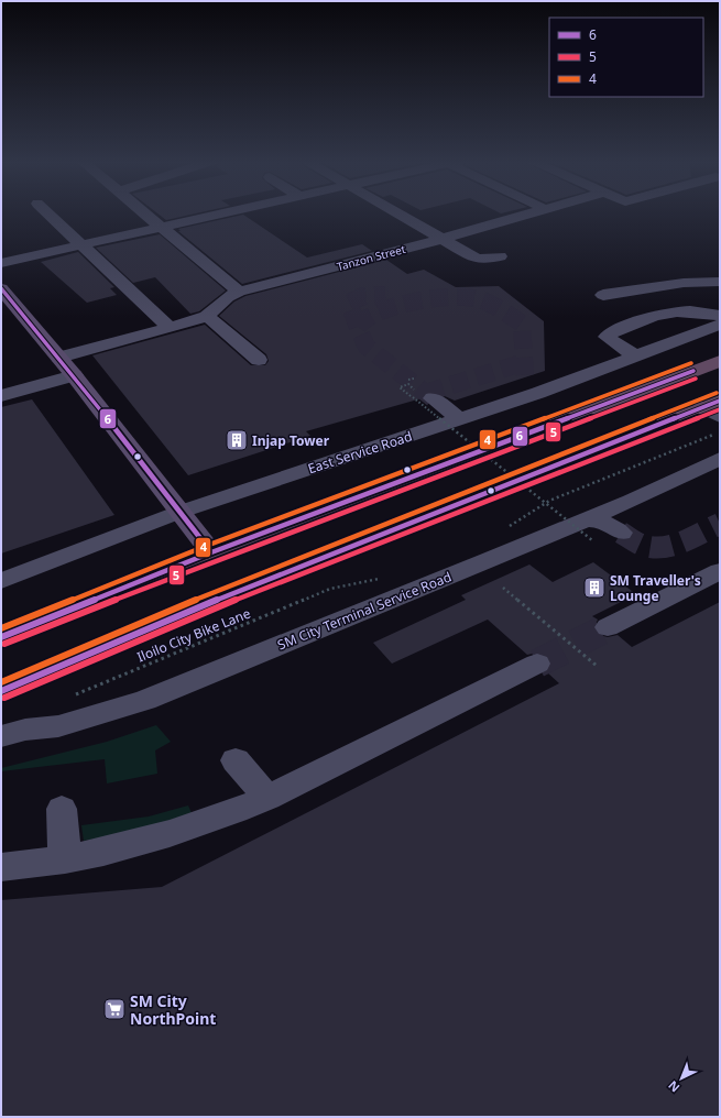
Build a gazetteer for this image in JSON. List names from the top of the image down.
{
  "streets": {
    "street": ["Tanzon Street", "East Service Road", "SM City Terminal Service Road"],
    "path": ["Iloilo City Bike Lane"]
  },
  "places": {
    "building": ["Injap Tower", "SM Traveller's Lounge"],
    "supermarket": ["SM City NorthPoint"]
  },
  "lines": ["transit line 6", "transit line 4", "transit line 5"],
  "legend": ["6", "5", "4"],
  "north": "bottom left"
}
